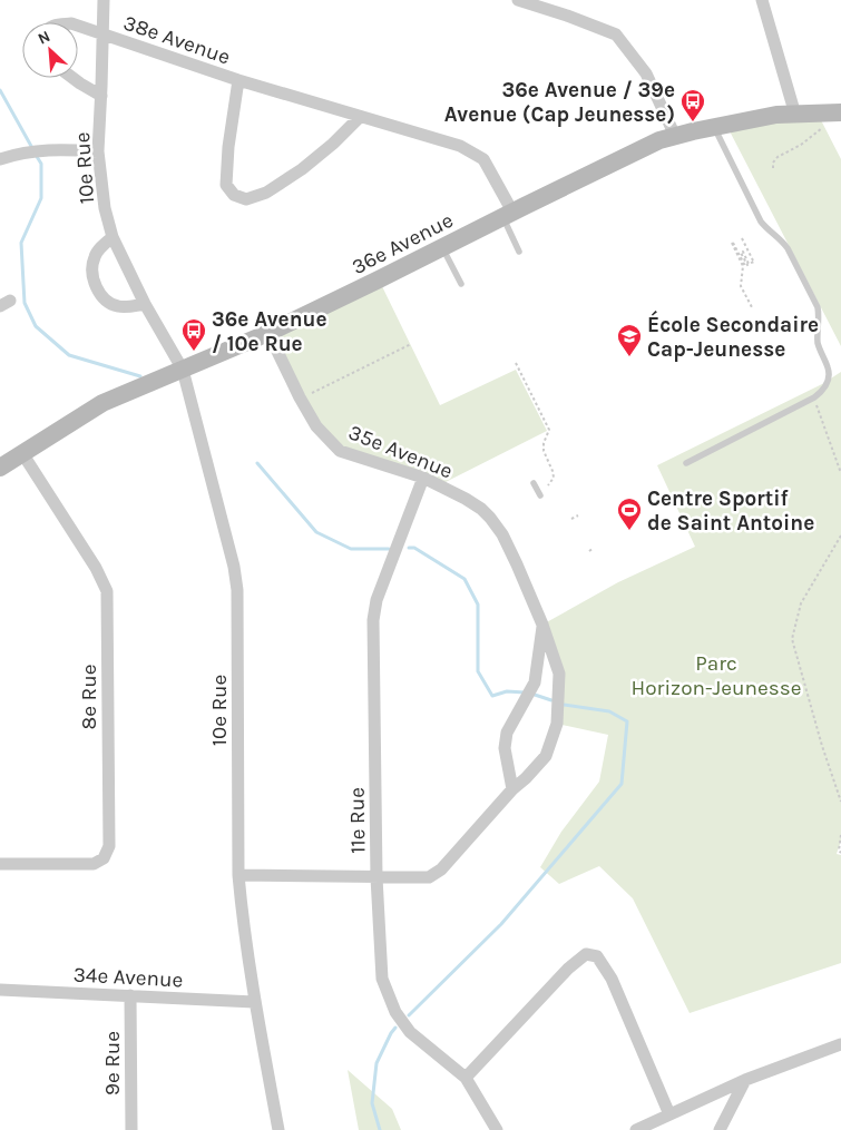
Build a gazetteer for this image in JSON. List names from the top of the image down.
{
  "streets": {
    "street": [
      "38e Avenue",
      "10e Rue",
      "36e Avenue",
      "35e Avenue",
      "8e Rue",
      "11e Rue",
      "34e Avenue",
      "9e Rue"
    ]
  },
  "crossings": [
    ["38e Avenue", "10e Rue"],
    ["38e Avenue", "36e Avenue"],
    ["10e Rue", "36e Avenue"],
    ["10e Rue", "35e Avenue"],
    ["10e Rue", "34e Avenue"],
    ["36e Avenue", "35e Avenue"],
    ["36e Avenue", "8e Rue"],
    ["35e Avenue", "11e Rue"],
    ["34e Avenue", "9e Rue"]
  ],
  "parks": ["Parc Horizon-Jeunesse"],
  "places": {
    "bus stop": ["36e Avenue / 39e Avenue (Cap Jeunesse)", "36e Avenue / 10e Rue"],
    "school or university": ["École Secondaire Cap-Jeunesse"],
    "sports": ["Centre Sportif de Saint Antoine"]
  },
  "north": "top left"
}
